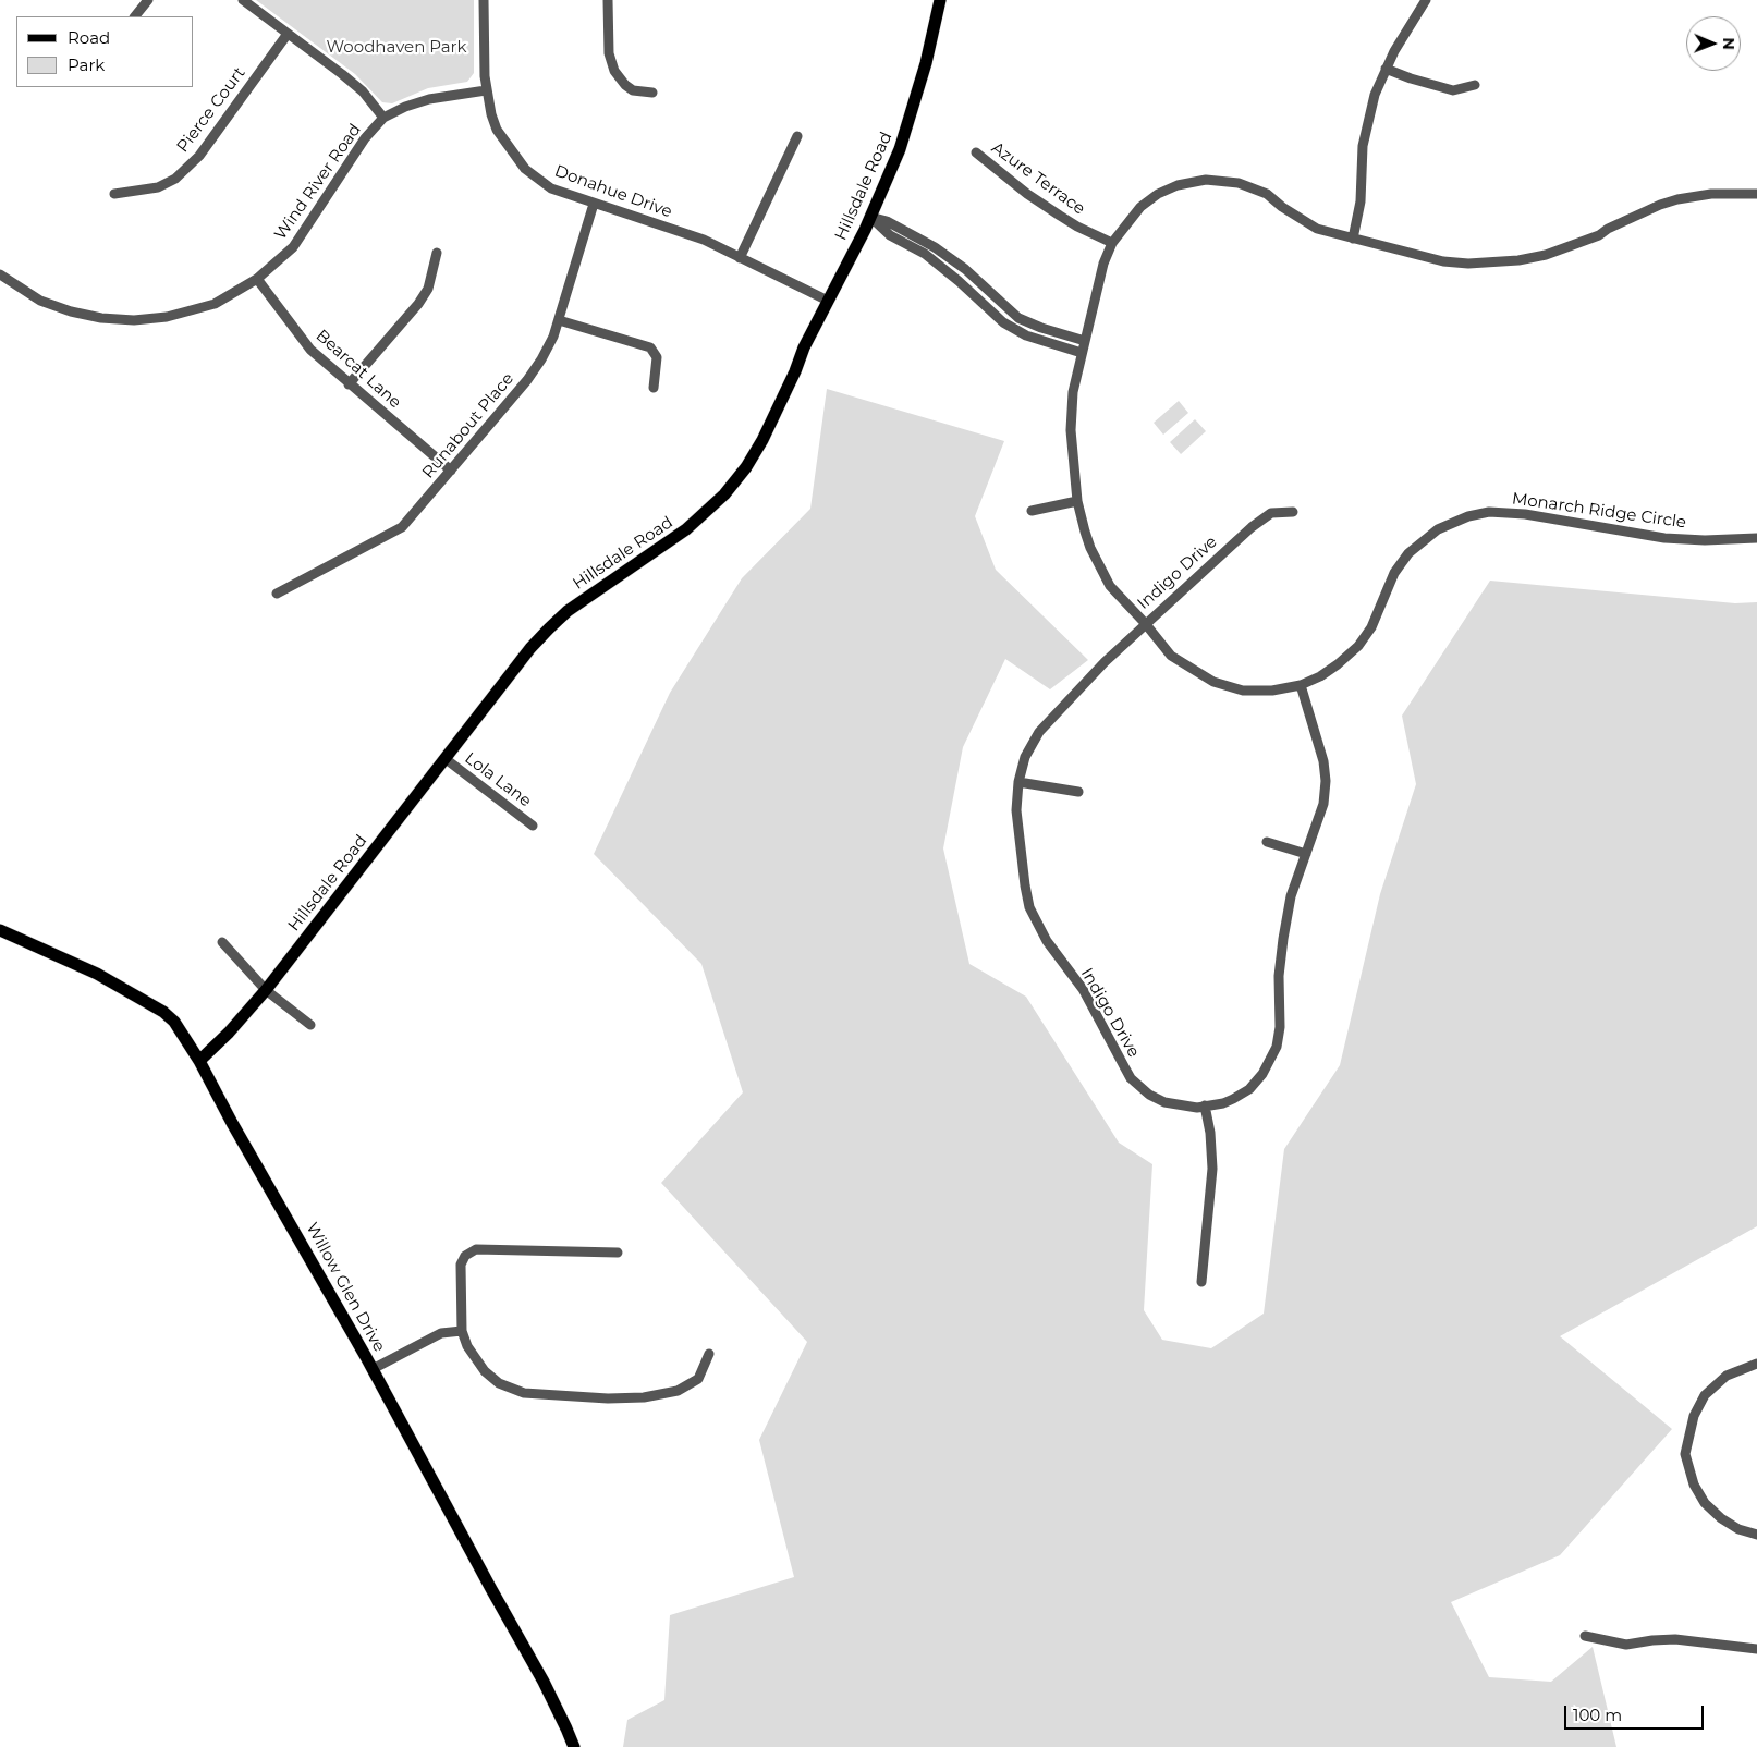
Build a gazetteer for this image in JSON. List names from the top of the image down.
{
  "streets": {
    "main road": ["Hillsdale Road", "Willow Glen Drive"],
    "street": [
      "Pierce Court",
      "Azure Terrace",
      "Wind River Road",
      "Donahue Drive",
      "Bearcat Lane",
      "Runabout Place",
      "Monarch Ridge Circle",
      "Indigo Drive",
      "Lola Lane"
    ]
  },
  "crossings": [
    ["Azure Terrace", "Monarch Ridge Circle"],
    ["Wind River Road", "Donahue Drive"],
    ["Wind River Road", "Bearcat Lane"],
    ["Hillsdale Road", "Donahue Drive"],
    ["Hillsdale Road", "Lola Lane"],
    ["Hillsdale Road", "Willow Glen Drive"],
    ["Donahue Drive", "Runabout Place"],
    ["Bearcat Lane", "Runabout Place"],
    ["Monarch Ridge Circle", "Indigo Drive"]
  ],
  "parks": ["Woodhaven Park"],
  "legend": ["Road", "Park"],
  "scale_bar": "100 m",
  "north": "right"
}
